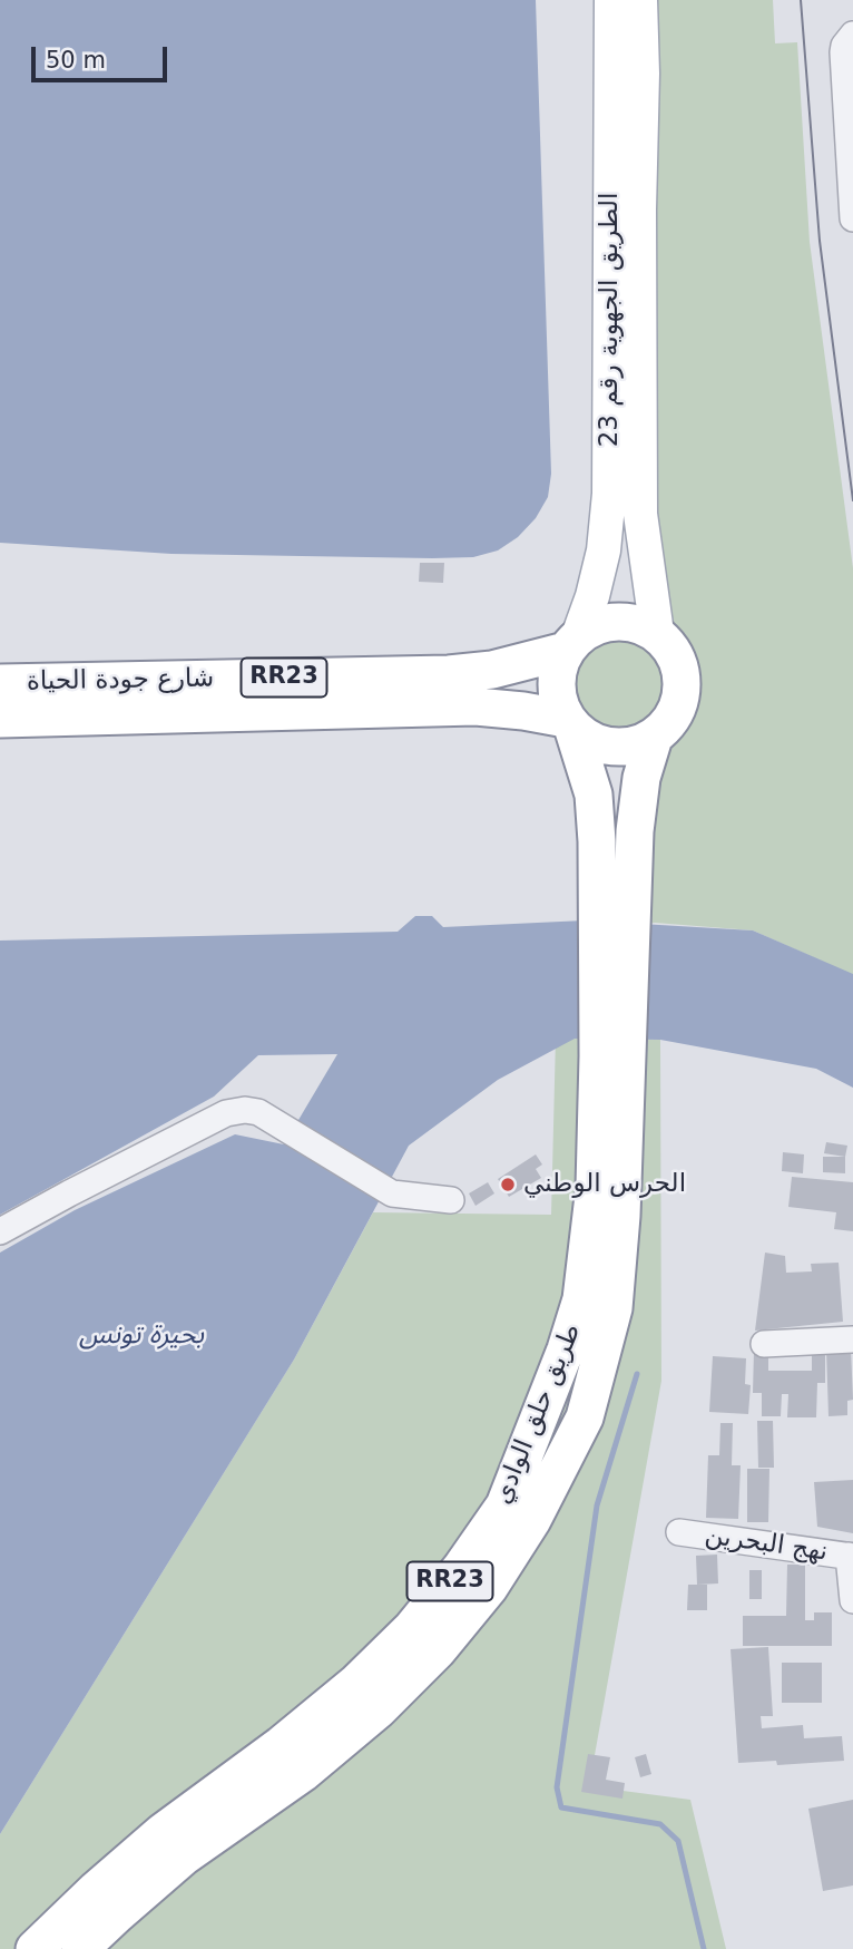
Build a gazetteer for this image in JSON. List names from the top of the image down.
{
  "streets": {
    "highway": [
      "الطريق الجهوية رقم 23",
      "RR23",
      "شارع جودة الحياة",
      "طريق حلق الوادي"
    ],
    "street": ["نهج البحرين"]
  },
  "crossings": [
    ["الطريق الجهوية رقم 23", "RR23"],
    ["الطريق الجهوية رقم 23", "شارع جودة الحياة"],
    ["الطريق الجهوية رقم 23", "طريق حلق الوادي"],
    ["RR23", "شارع جودة الحياة"],
    ["RR23", "طريق حلق الوادي"],
    ["شارع جودة الحياة", "طريق حلق الوادي"]
  ],
  "water": ["بحيرة تونس"],
  "places": ["الحرس الوطني"],
  "scale_bar": "50 m"
}
